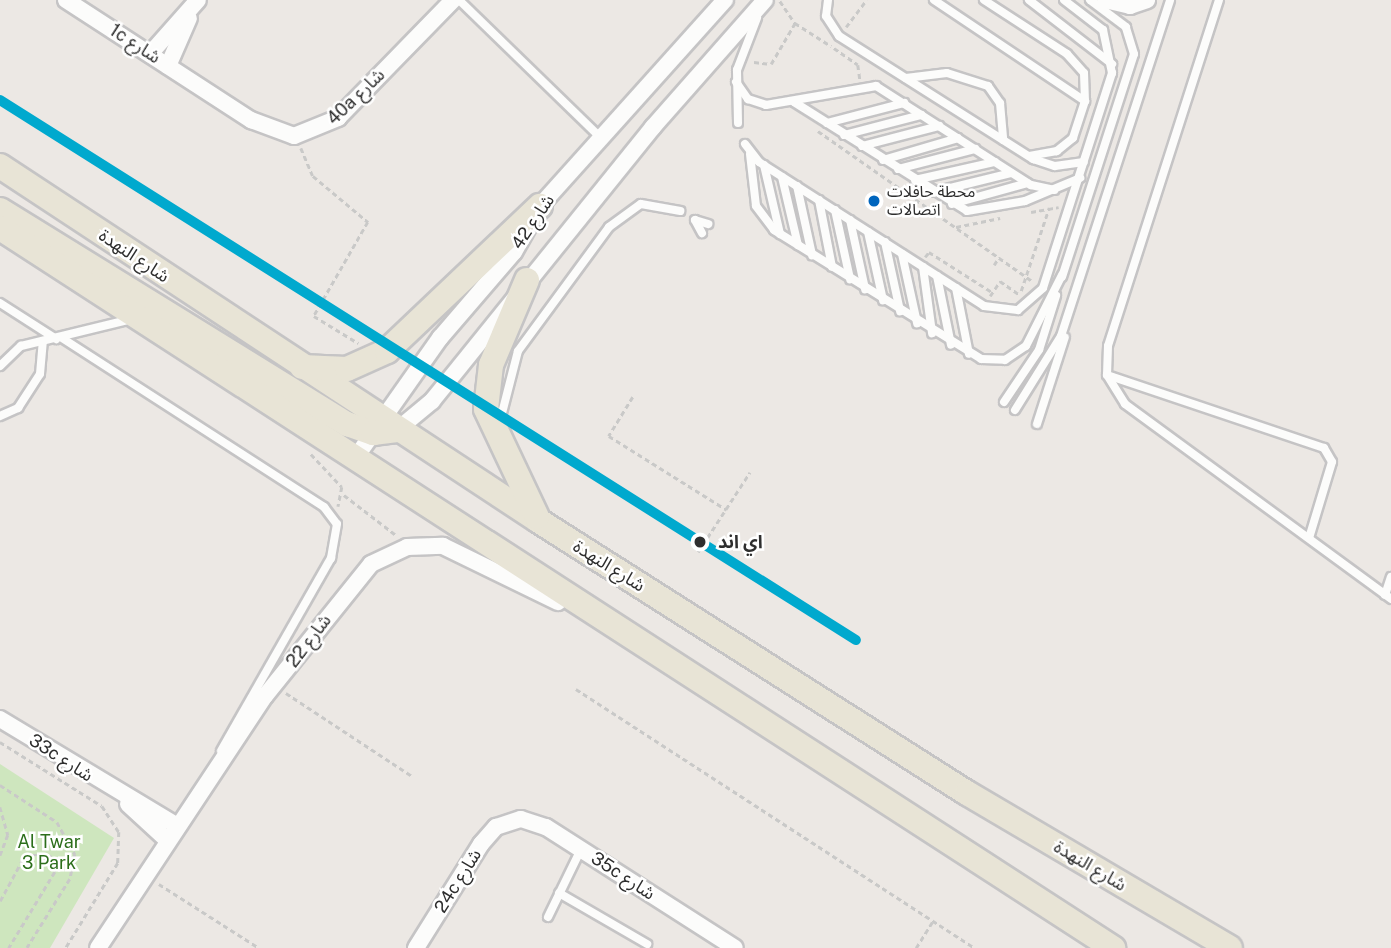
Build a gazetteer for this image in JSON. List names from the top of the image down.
{
  "streets": {
    "main road": ["شارع النهدة"],
    "street": [
      "1c شارع",
      "40a شارع",
      "شارع 42",
      "شارع 22",
      "33c شارع",
      "35c شارع",
      "24c شارع"
    ]
  },
  "crossings": [
    ["شارع 42", "شارع النهدة"],
    ["شارع 22", "33c شارع"],
    ["35c شارع", "24c شارع"]
  ],
  "parks": ["Al Twar 3 Park"],
  "places": ["محطة حافلات اتصالات", "اي اند"]
}
